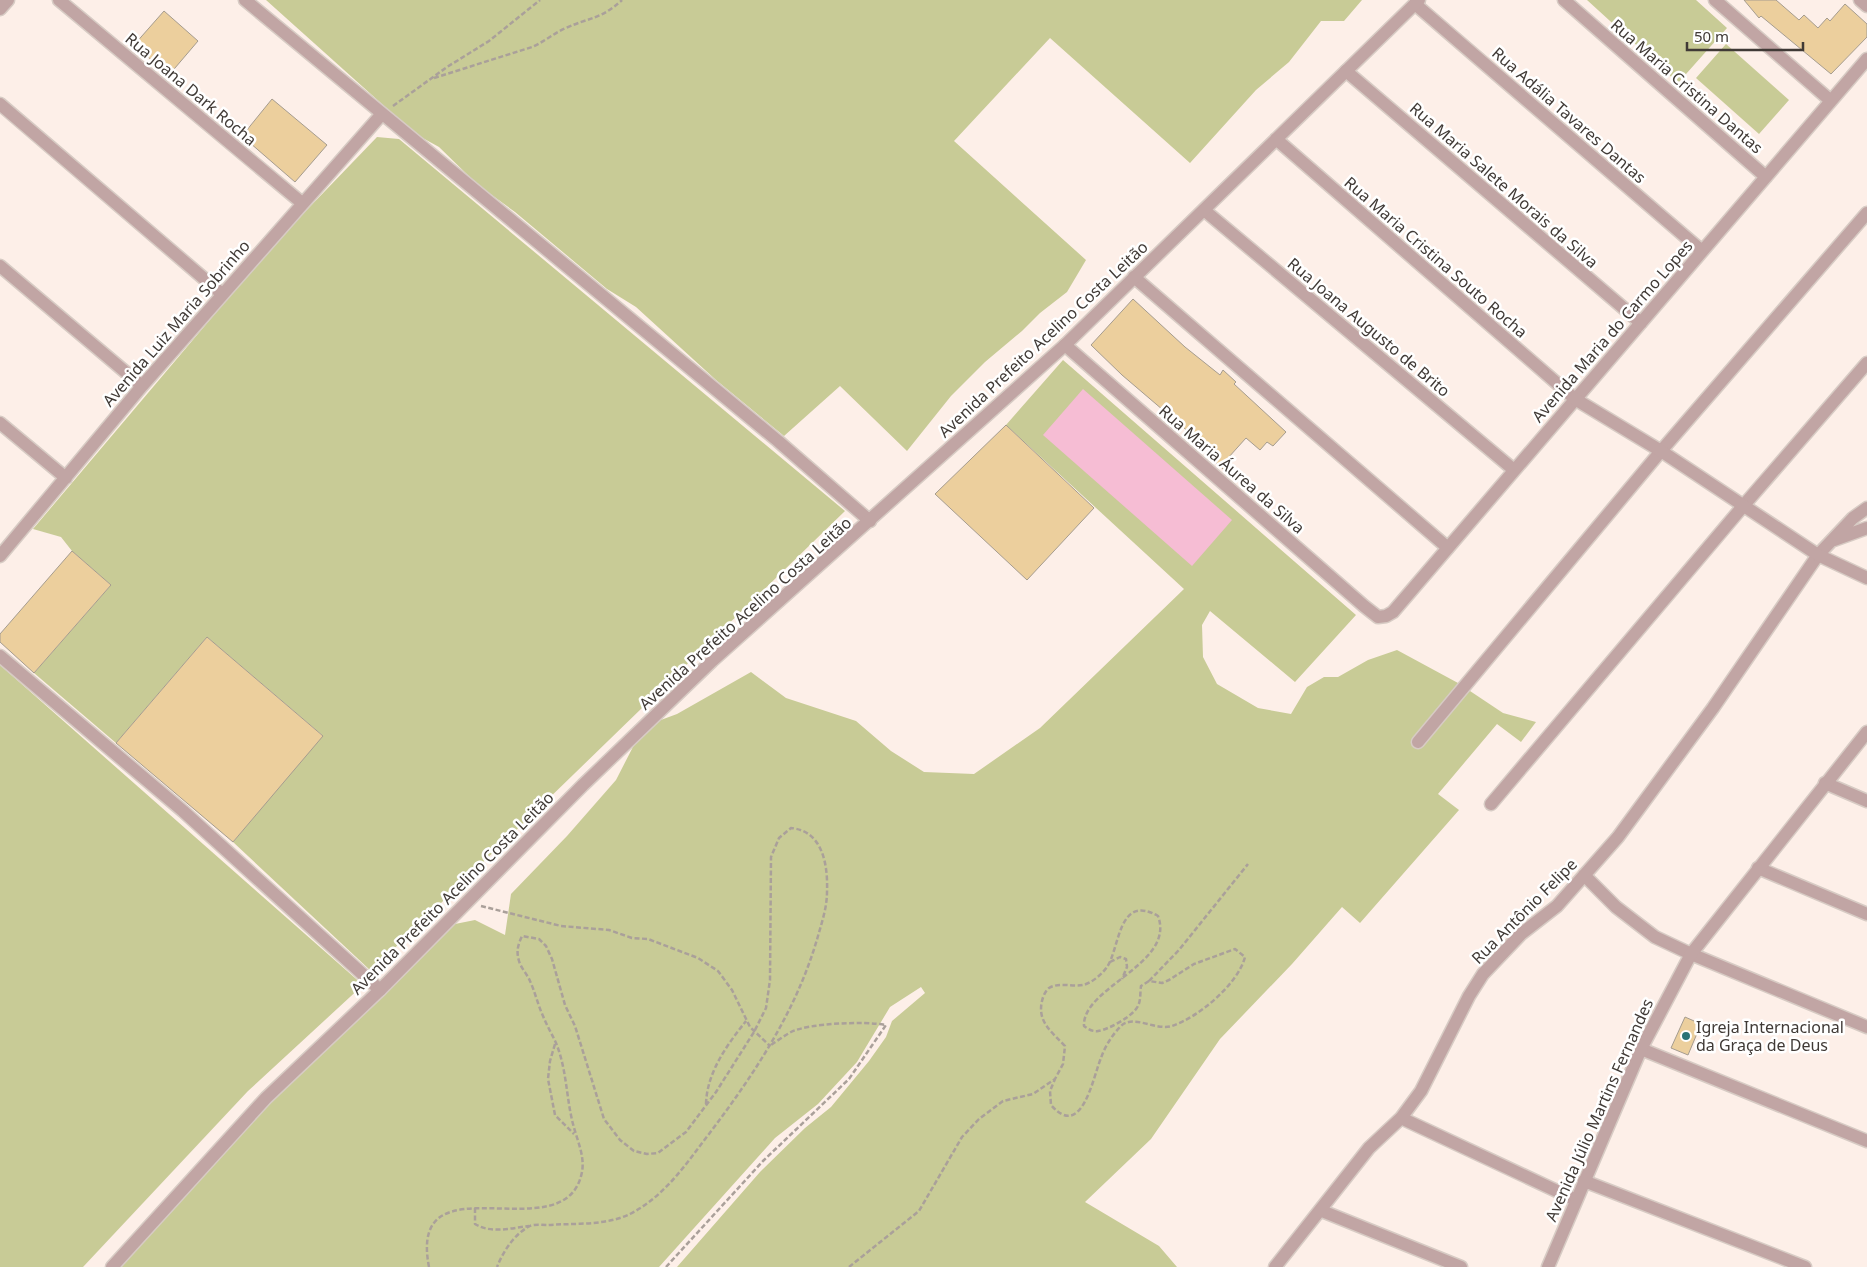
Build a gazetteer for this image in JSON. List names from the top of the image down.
{
  "streets": {
    "street": [
      "Rua Maria Cristina Dantas",
      "Rua Joana Dark Rocha",
      "Rua Adália Tavares Dantas",
      "Rua Maria Salete Morais da Silva",
      "Rua Maria Cristina Souto Rocha",
      "Avenida Luiz Maria Sobrinho",
      "Rua Joana Augusto de Brito",
      "Avenida Maria do Carmo Lopes",
      "Avenida Prefeito Acelino Costa Leitão",
      "Rua Maria Áurea da Silva",
      "Rua Antônio Felipe",
      "Avenida Júlio Martins Fernandes"
    ]
  },
  "crossings": [
    ["Rua Maria Cristina Dantas", "Avenida Maria do Carmo Lopes"],
    ["Rua Joana Dark Rocha", "Avenida Luiz Maria Sobrinho"],
    ["Rua Adália Tavares Dantas", "Avenida Maria do Carmo Lopes"],
    ["Rua Adália Tavares Dantas", "Avenida Prefeito Acelino Costa Leitão"],
    ["Rua Maria Salete Morais da Silva", "Avenida Maria do Carmo Lopes"],
    ["Rua Maria Salete Morais da Silva", "Avenida Prefeito Acelino Costa Leitão"],
    ["Rua Maria Cristina Souto Rocha", "Avenida Maria do Carmo Lopes"],
    ["Rua Maria Cristina Souto Rocha", "Avenida Prefeito Acelino Costa Leitão"],
    ["Rua Maria Cristina Souto Rocha", "Rua Antônio Felipe"],
    ["Rua Joana Augusto de Brito", "Avenida Maria do Carmo Lopes"],
    ["Rua Joana Augusto de Brito", "Avenida Prefeito Acelino Costa Leitão"],
    ["Avenida Maria do Carmo Lopes", "Rua Maria Áurea da Silva"],
    ["Avenida Prefeito Acelino Costa Leitão", "Rua Maria Áurea da Silva"]
  ],
  "places": ["Igreja Internacional da Graça de Deus"],
  "scale_bar": "50 m"
}
